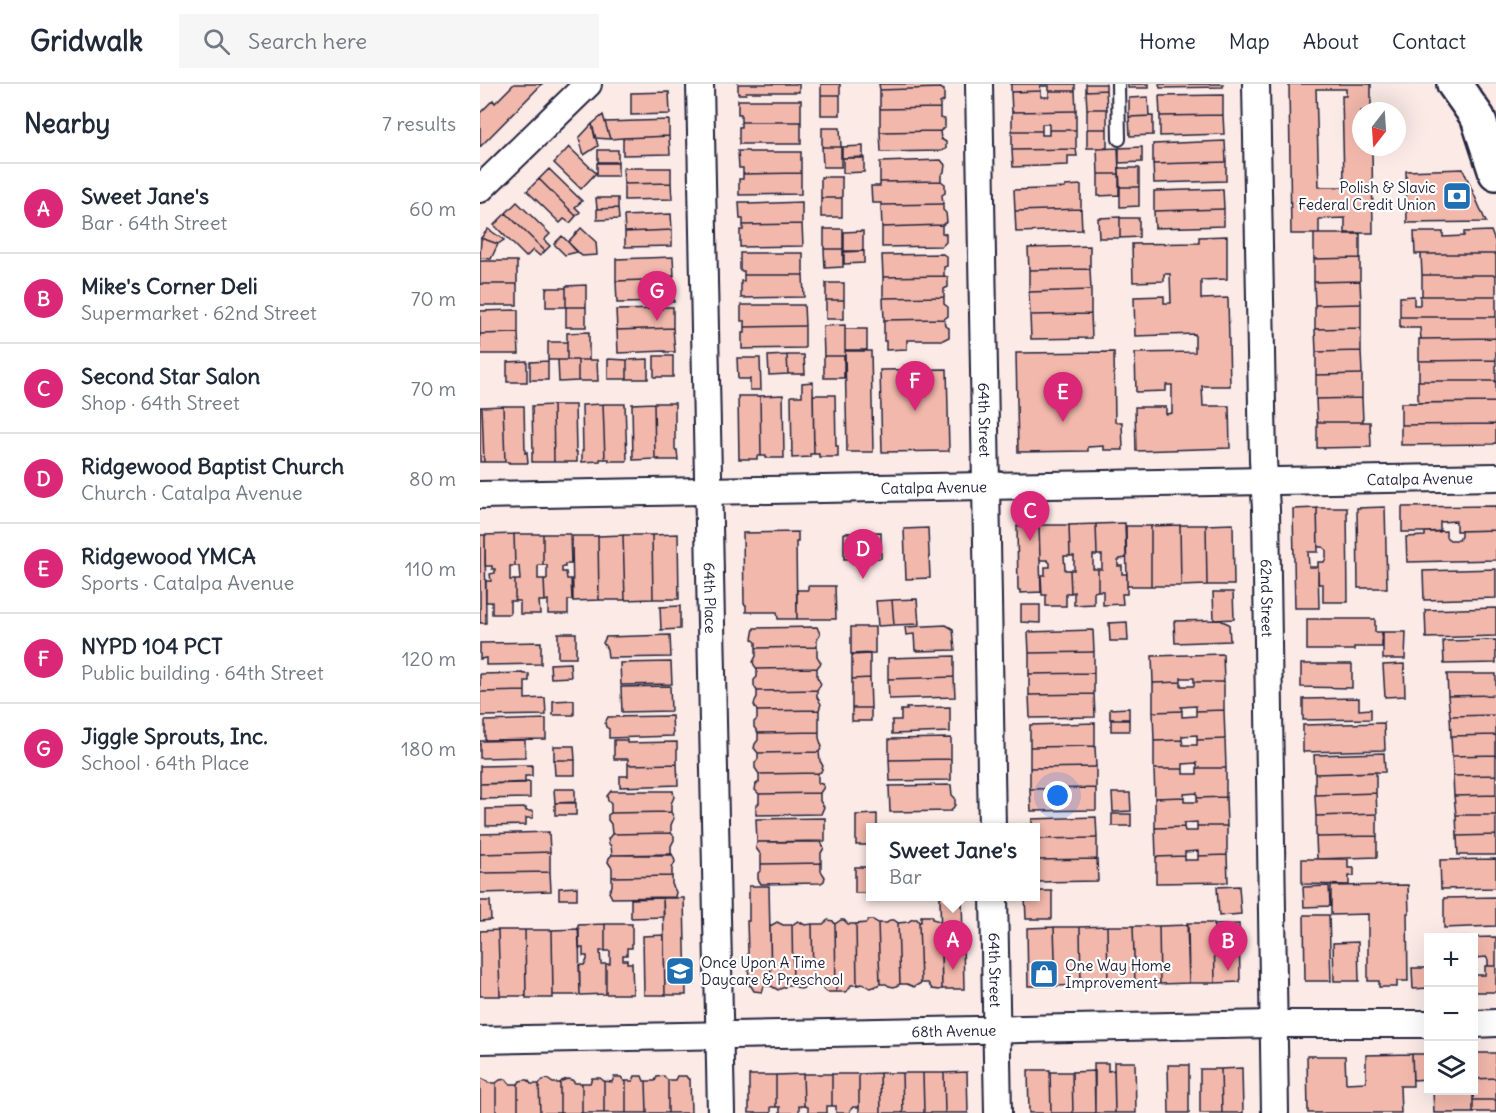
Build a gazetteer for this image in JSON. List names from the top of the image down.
{
  "streets": {
    "street": [
      "64th Street",
      "Catalpa Avenue",
      "64th Place",
      "62nd Street",
      "68th Avenue"
    ]
  },
  "crossings": [
    ["64th Street", "Catalpa Avenue"],
    ["64th Street", "68th Avenue"],
    ["Catalpa Avenue", "64th Place"],
    ["Catalpa Avenue", "62nd Street"],
    ["64th Place", "68th Avenue"],
    ["62nd Street", "68th Avenue"]
  ],
  "places": {
    "bank": ["Polish & Slavic Federal Credit Union"],
    "school or university": ["Once Upon A Time Daycare & Preschool"],
    "shop": ["One Way Home Improvement"]
  },
  "north": "bottom",
  "page": {
    "header": "Gridwalk",
    "search": "Search here",
    "nav": [
      "Home",
      "Map",
      "About",
      "Contact"
    ],
    "heading": ["Nearby", "7 results"],
    "list": [
      {
        "mark": "A",
        "name": "Sweet Jane's",
        "note": "Bar · 64th Street",
        "value": "60 m"
      },
      {
        "mark": "B",
        "name": "Mike's Corner Deli",
        "note": "Supermarket · 62nd Street",
        "value": "70 m"
      },
      {
        "mark": "C",
        "name": "Second Star Salon",
        "note": "Shop · 64th Street",
        "value": "70 m"
      },
      {
        "mark": "D",
        "name": "Ridgewood Baptist Church",
        "note": "Church · Catalpa Avenue",
        "value": "80 m"
      },
      {
        "mark": "E",
        "name": "Ridgewood YMCA",
        "note": "Sports · Catalpa Avenue",
        "value": "110 m"
      },
      {
        "mark": "F",
        "name": "NYPD 104 PCT",
        "note": "Public building · 64th Street",
        "value": "120 m"
      },
      {
        "mark": "G",
        "name": "Jiggle Sprouts, Inc.",
        "note": "School · 64th Place",
        "value": "180 m"
      }
    ],
    "pins": [
      "G",
      "F",
      "E",
      "C",
      "D",
      "A",
      "B"
    ],
    "popup": ["Sweet Jane's", "Bar"],
    "map_buttons": ["+", "−"]
  }
}
